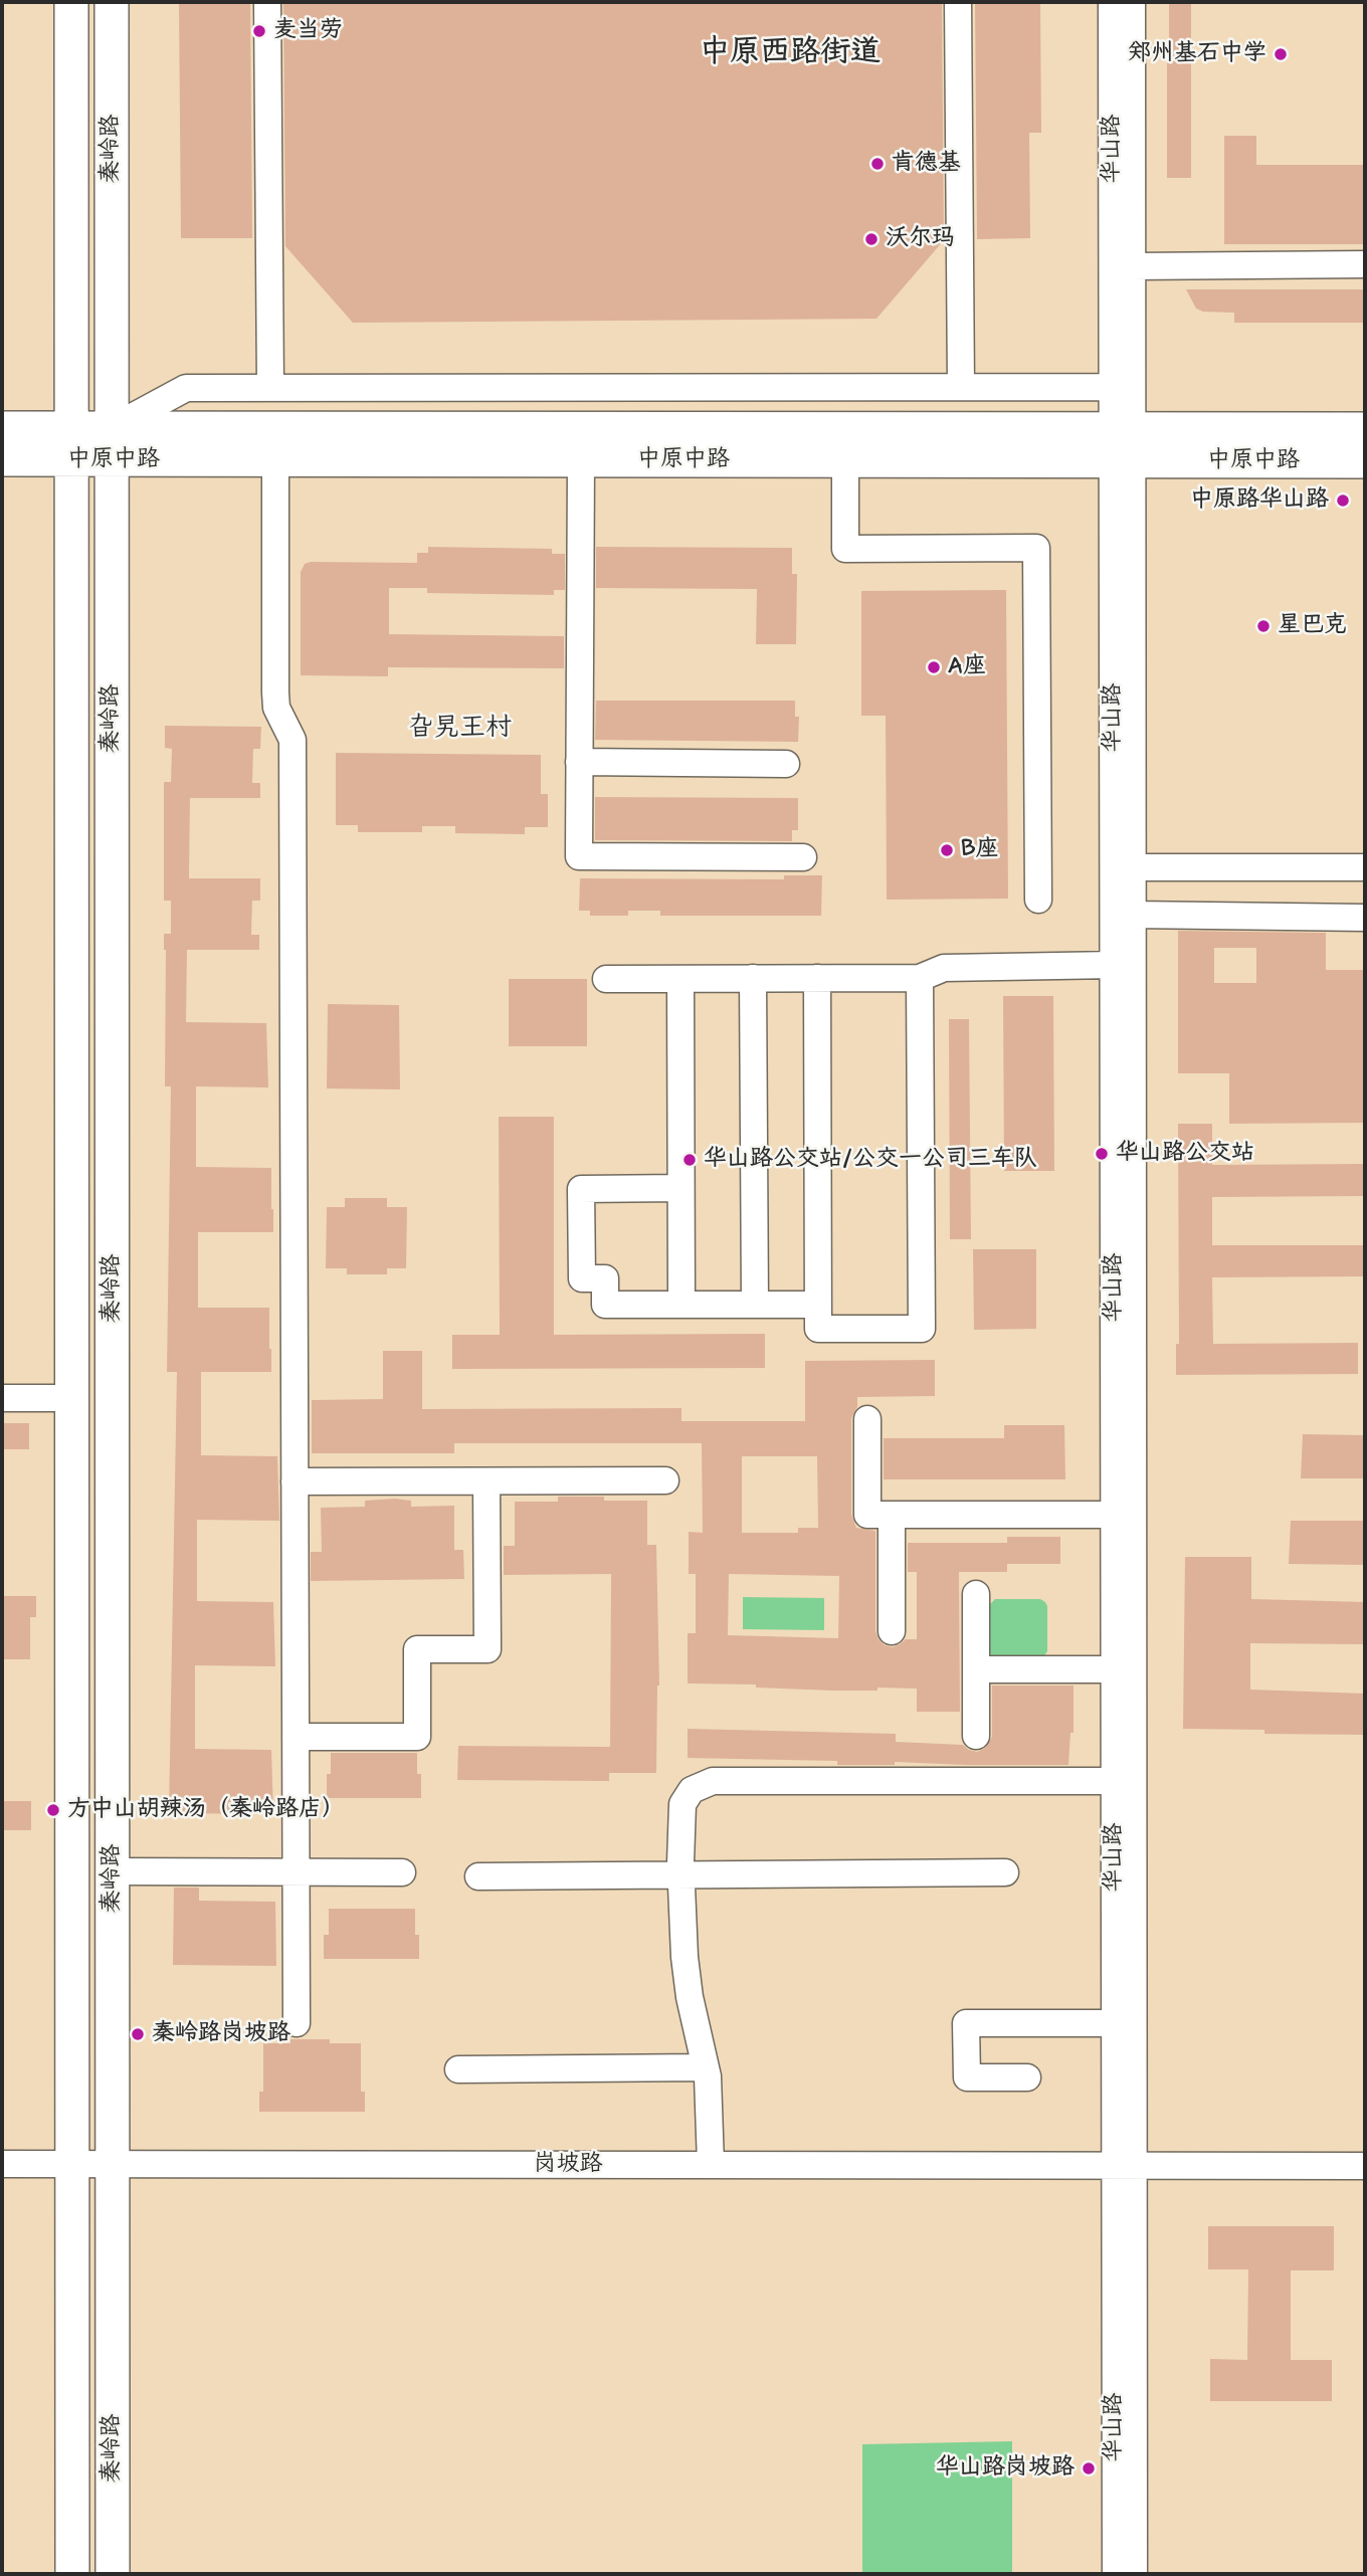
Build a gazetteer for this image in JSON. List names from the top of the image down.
{
  "streets": {
    "main road": ["秦岭路", "中原中路"],
    "street": ["华山路", "岗坡路"]
  },
  "crossings": [
    ["秦岭路", "中原中路"],
    ["秦岭路", "岗坡路"],
    ["华山路", "中原中路"],
    ["华山路", "岗坡路"]
  ],
  "districts": ["中原西路街道", "旮旯王村"],
  "places": [
    "麦当劳",
    "郑州基石中学",
    "肯德基",
    "沃尔玛",
    "中原路华山路",
    "星巴克",
    "A座",
    "B座",
    "华山路公交站",
    "华山路公交站/公交一公司三车队",
    "方中山胡辣汤（秦岭路店）",
    "秦岭路岗坡路",
    "华山路岗坡路"
  ]
}
